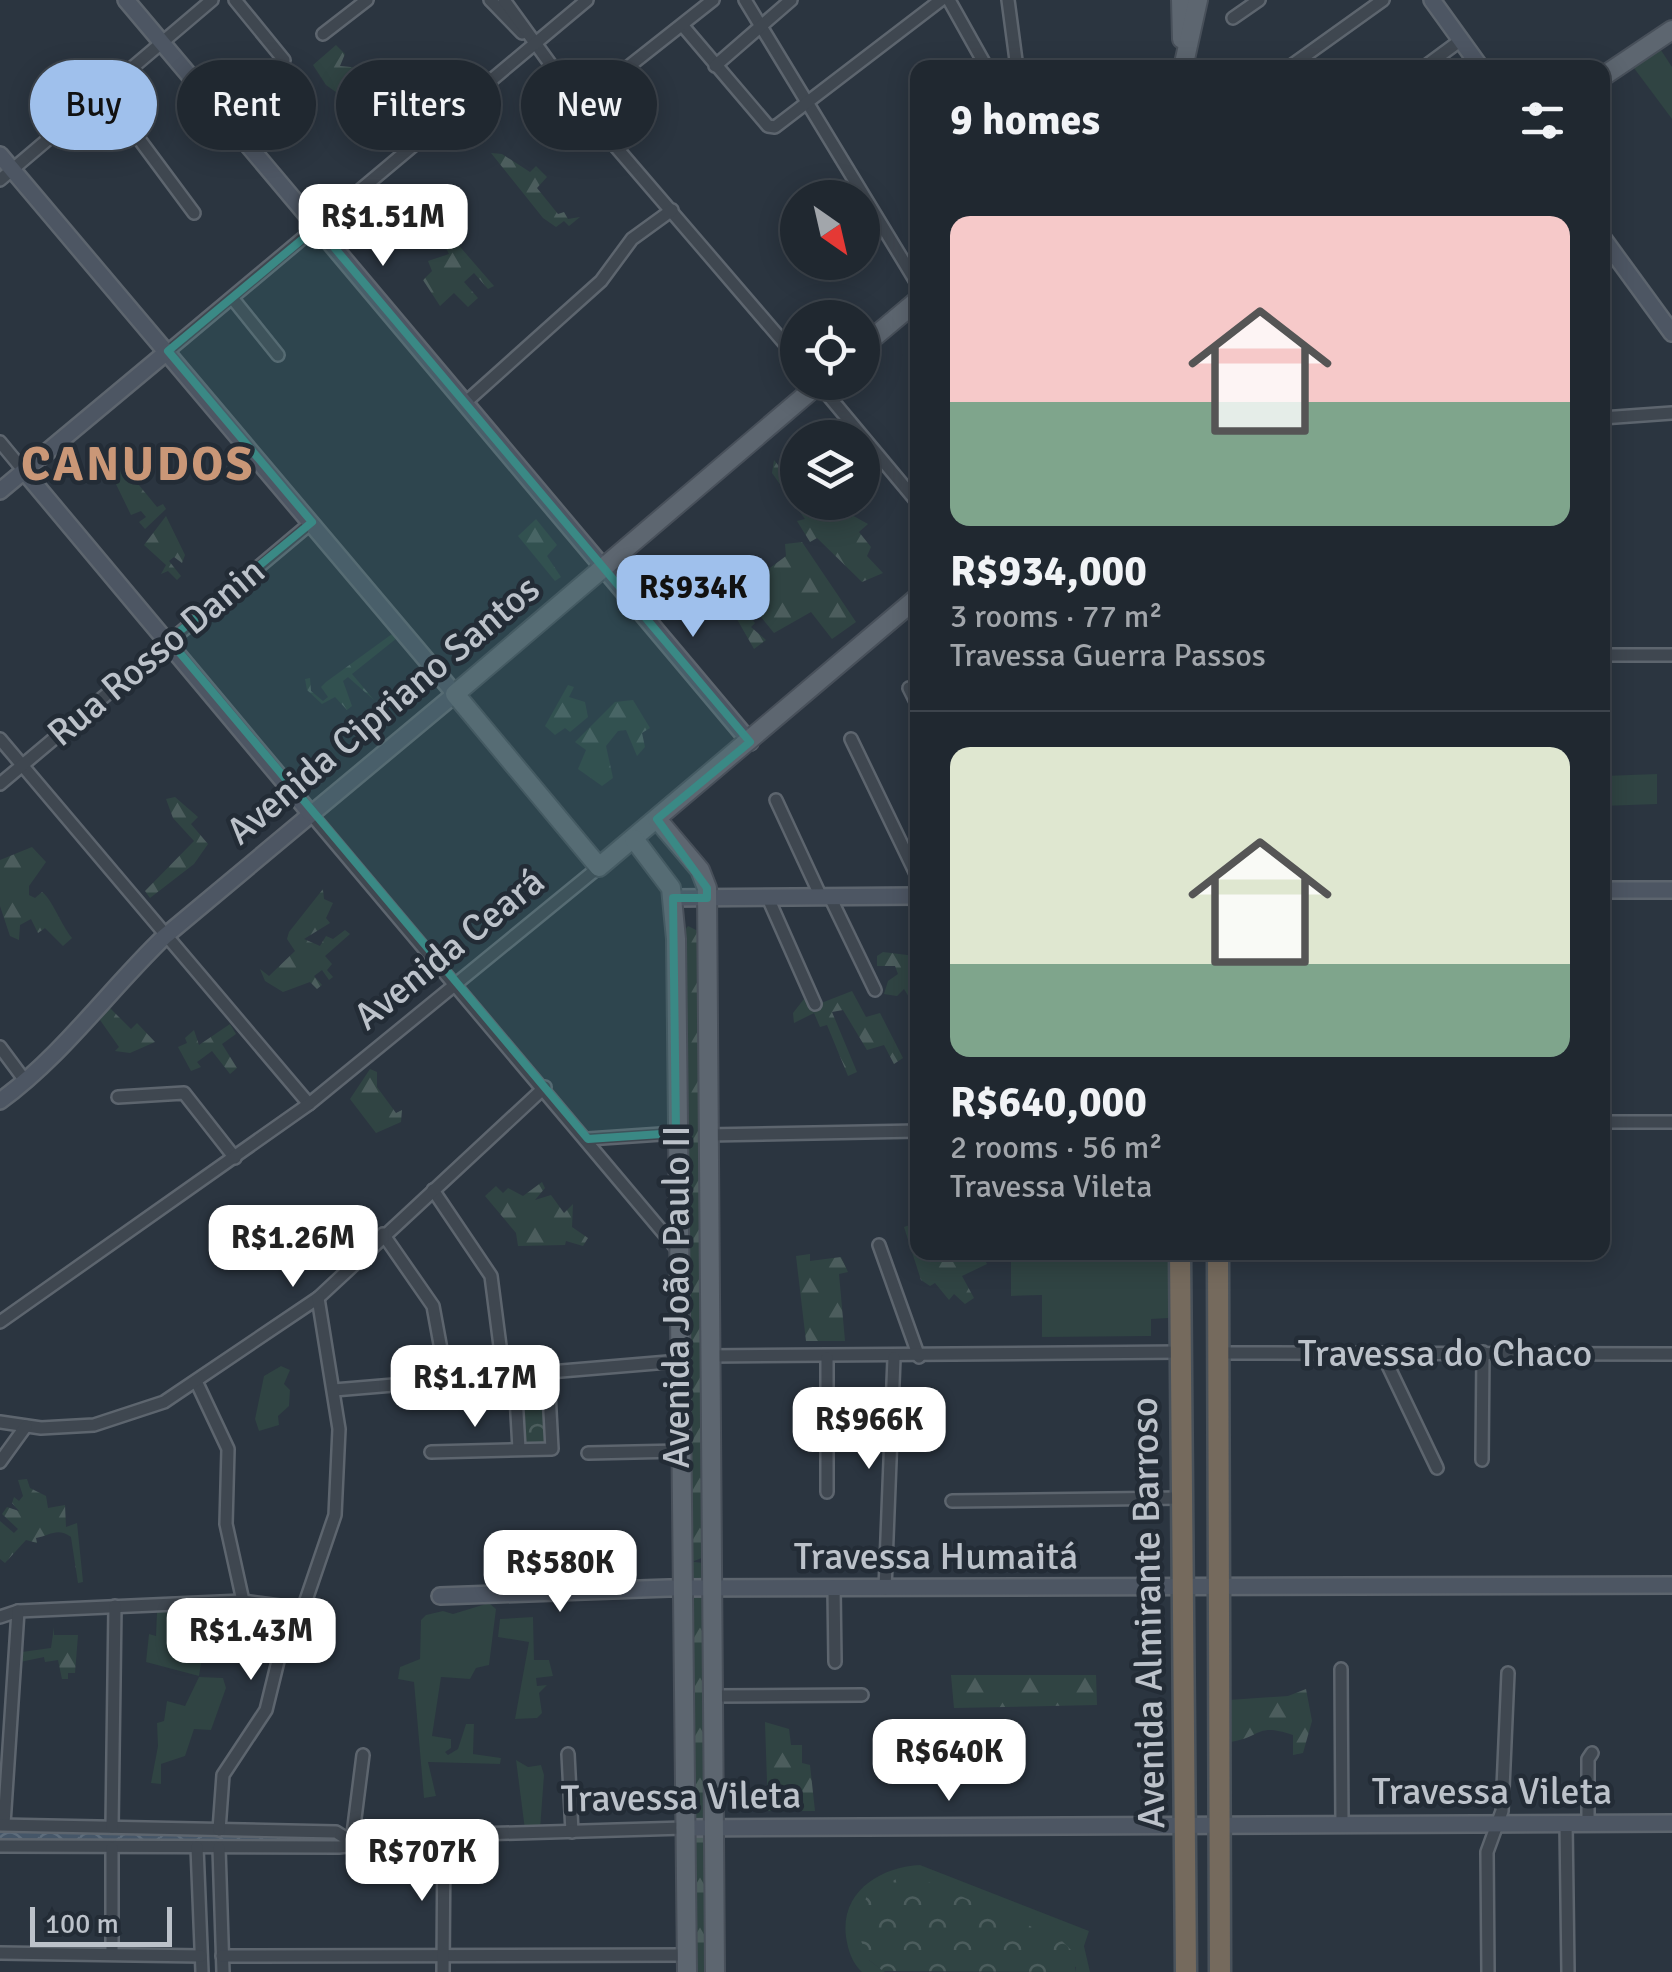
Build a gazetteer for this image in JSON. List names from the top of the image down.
{
  "streets": {
    "highway": ["Avenida Almirante Barroso"],
    "main road": ["Avenida Cipriano Santos", "Avenida Ceará", "Avenida João Paulo II"],
    "street": [
      "Rua Rosso Danin",
      "Travessa do Chaco",
      "Travessa Humaitá",
      "Travessa Vileta"
    ]
  },
  "crossings": [
    ["Avenida Ceará", "Avenida João Paulo II"],
    ["Avenida João Paulo II", "Travessa Humaitá"],
    ["Avenida João Paulo II", "Travessa Vileta"],
    ["Travessa do Chaco", "Avenida Almirante Barroso"],
    ["Travessa Humaitá", "Avenida Almirante Barroso"],
    ["Avenida Almirante Barroso", "Travessa Vileta"]
  ],
  "districts": ["CANUDOS"],
  "scale_bar": "100 m",
  "north": "bottom right",
  "page": {
    "chip": [
      "Buy",
      "Rent",
      "Filters",
      "New"
    ],
    "heading": "9 homes",
    "list": [
      {
        "name": "R$934,000",
        "note": "3 rooms · 77 m² · Travessa Guerra Passos"
      },
      {
        "name": "R$640,000",
        "note": "2 rooms · 56 m² · Travessa Vileta"
      }
    ],
    "price": [
      "R$1.51M",
      "R$934K",
      "R$1.26M",
      "R$1.17M",
      "R$966K",
      "R$580K",
      "R$1.43M",
      "R$640K",
      "R$707K"
    ],
    "scale": "100 m"
  }
}
